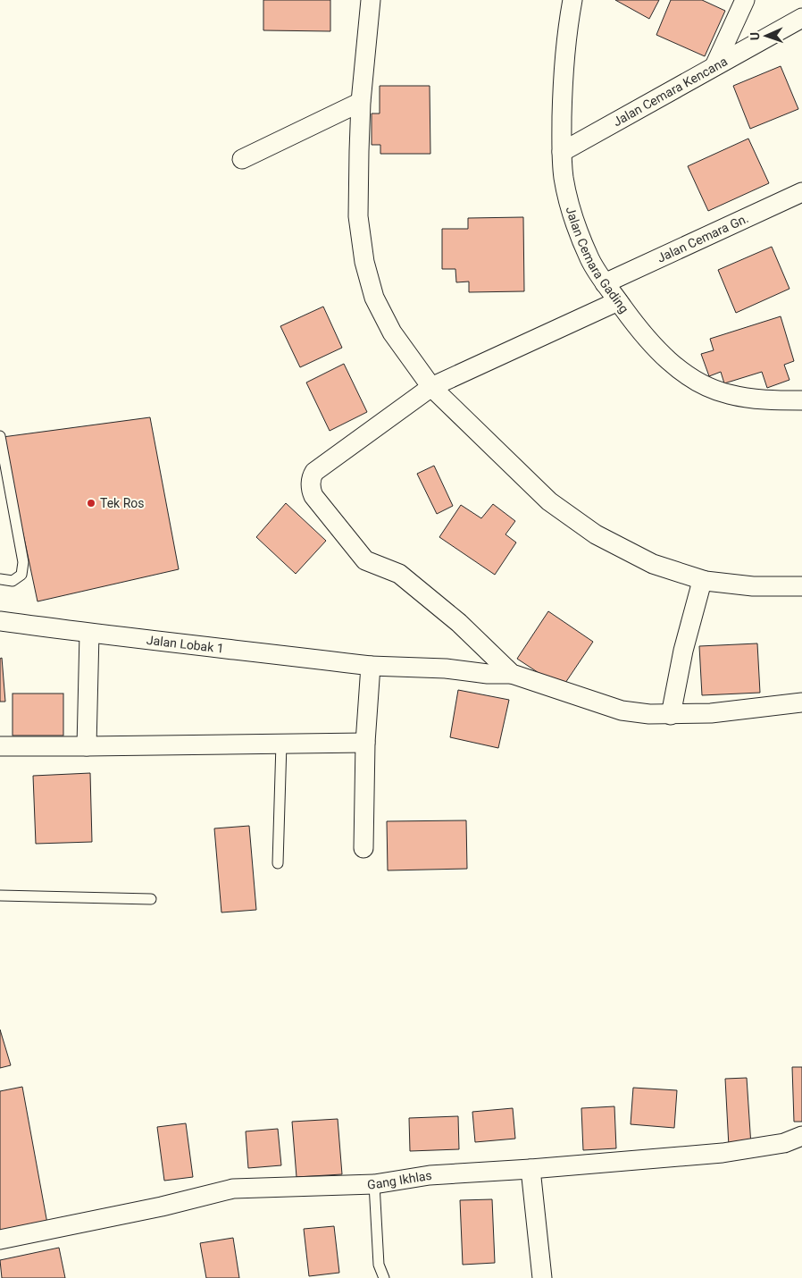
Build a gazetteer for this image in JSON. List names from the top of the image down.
{
  "streets": {
    "street": [
      "Jalan Cemara Kencana",
      "Jalan Cemara Gn.",
      "Jalan Cemara Gading",
      "Jalan Lobak 1",
      "Gang Ikhlas"
    ]
  },
  "crossings": [
    ["Jalan Cemara Kencana", "Jalan Cemara Gading"],
    ["Jalan Cemara Gn.", "Jalan Cemara Gading"]
  ],
  "places": ["Tek Ros"],
  "north": "left"
}
